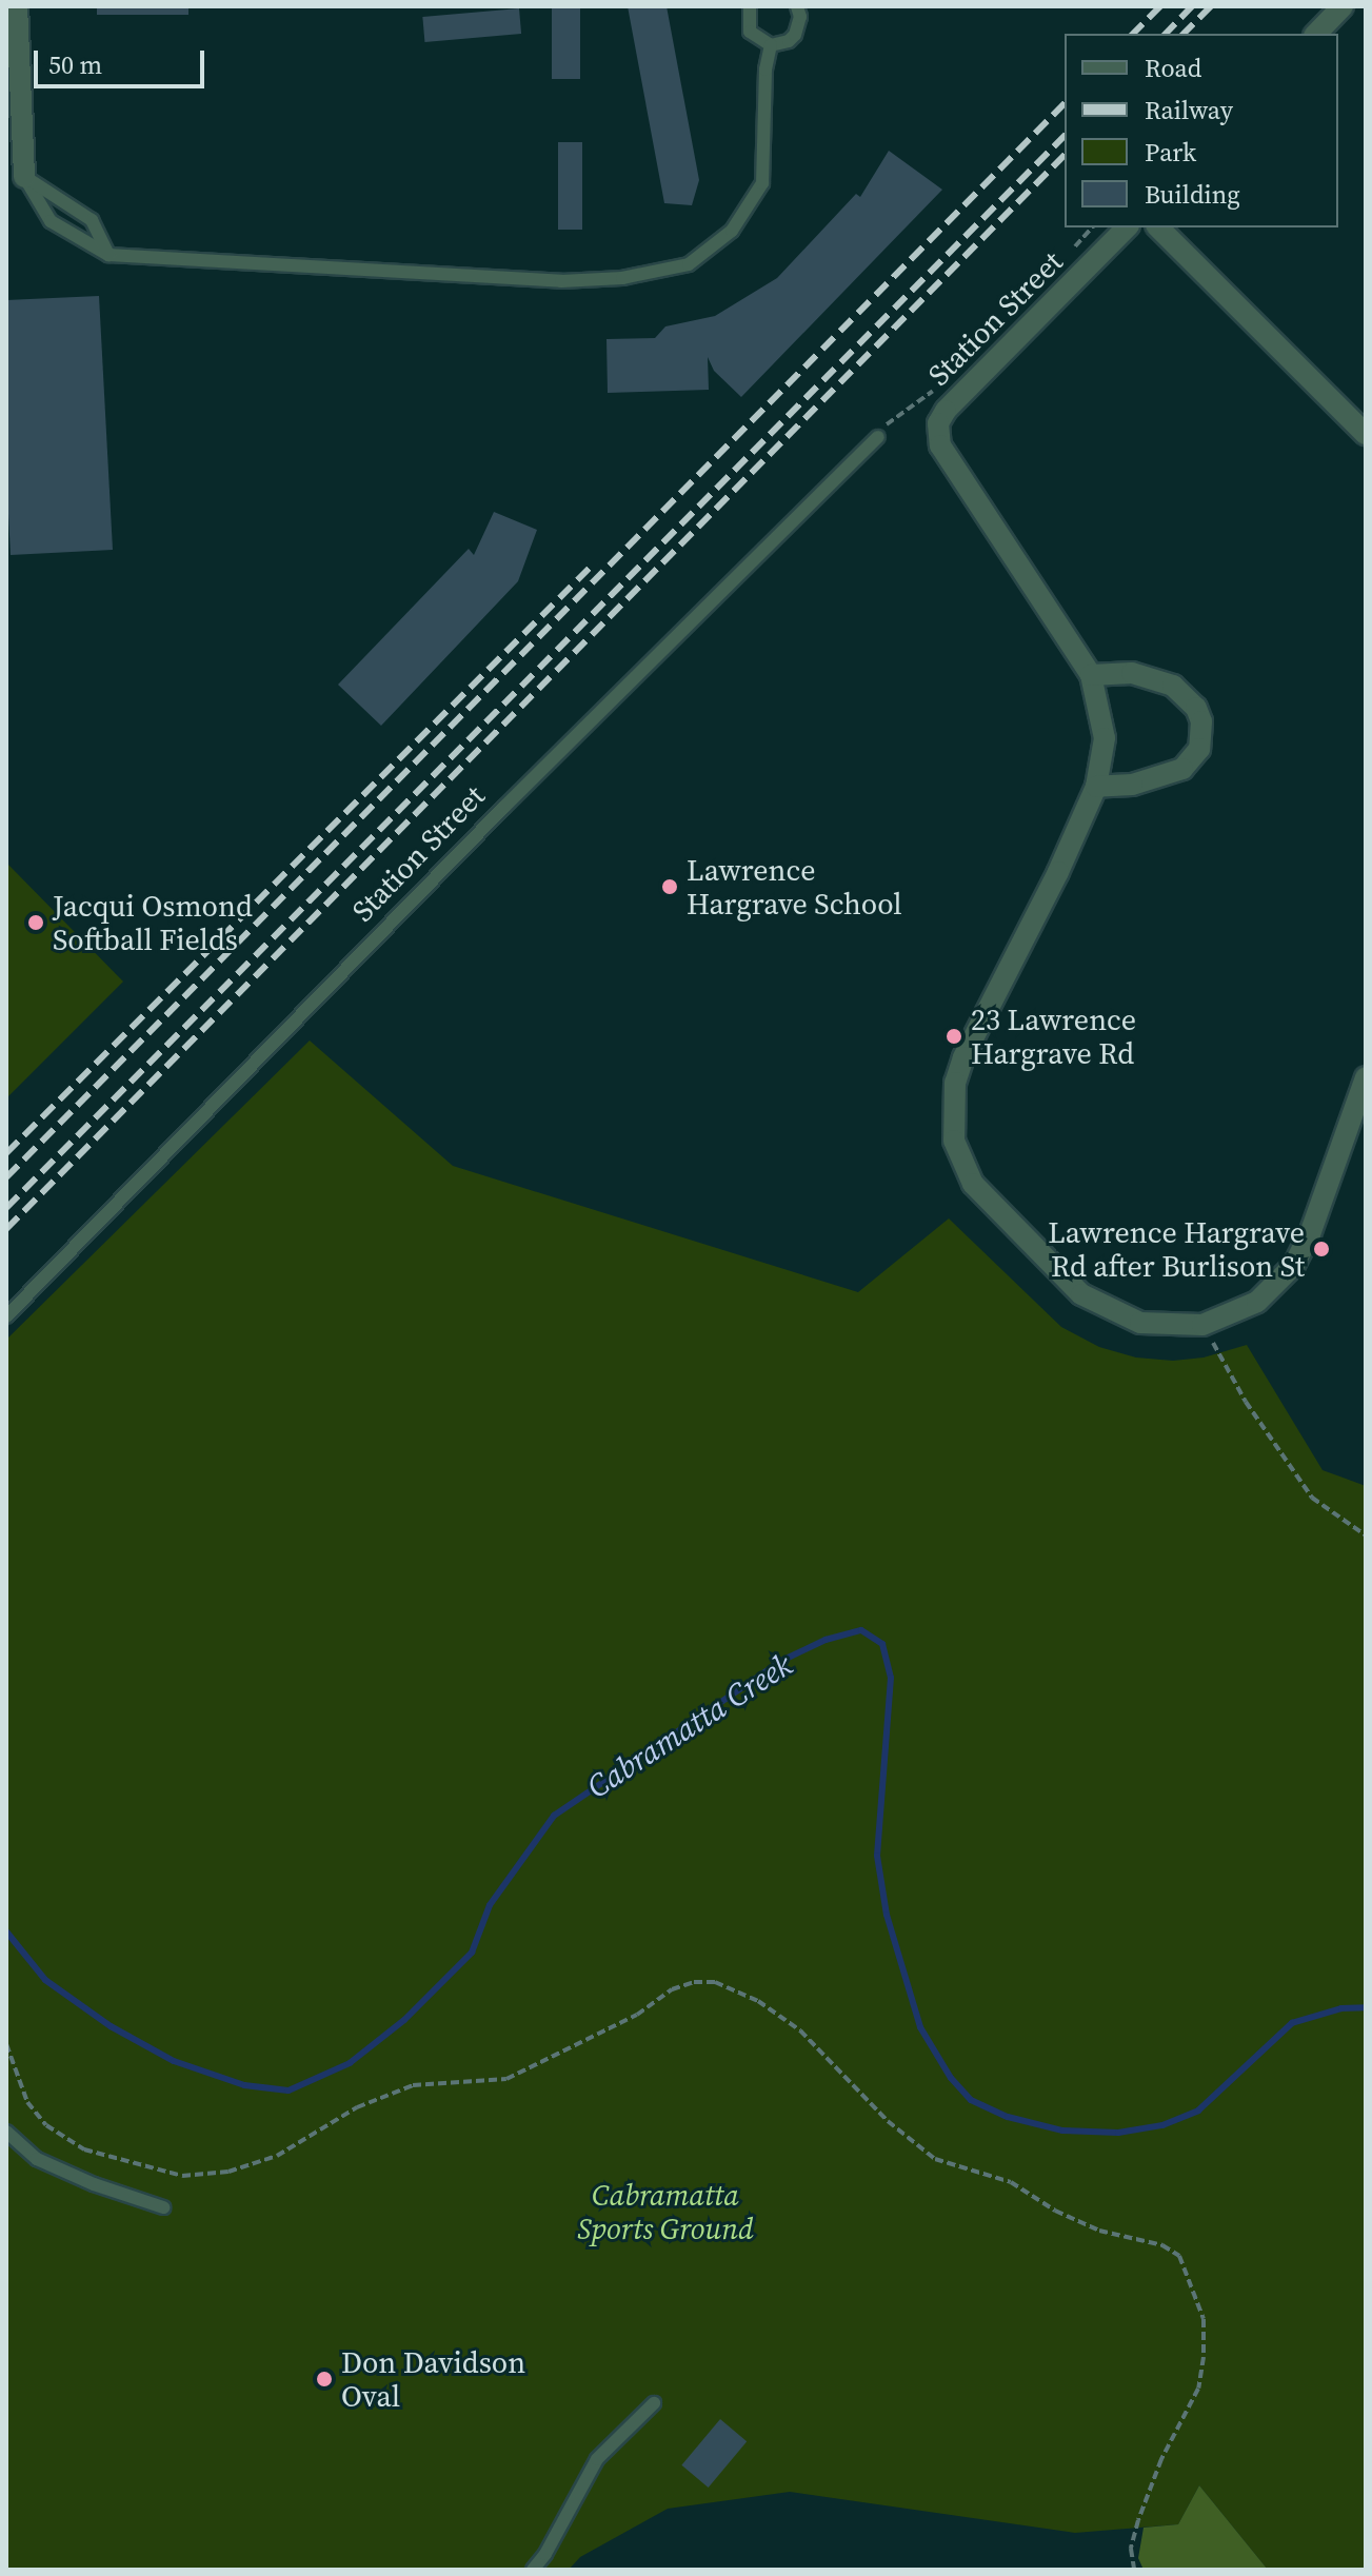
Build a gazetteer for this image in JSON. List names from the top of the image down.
{
  "streets": {
    "street": ["Station Street"]
  },
  "water": ["Cabramatta Creek"],
  "parks": ["Cabramatta Sports Ground"],
  "places": [
    "Lawrence Hargrave School",
    "Jacqui Osmond Softball Fields",
    "23 Lawrence Hargrave Rd",
    "Lawrence Hargrave Rd after Burlison St",
    "Don Davidson Oval"
  ],
  "legend": [
    "Road",
    "Railway",
    "Park",
    "Building"
  ],
  "scale_bar": "50 m"
}
